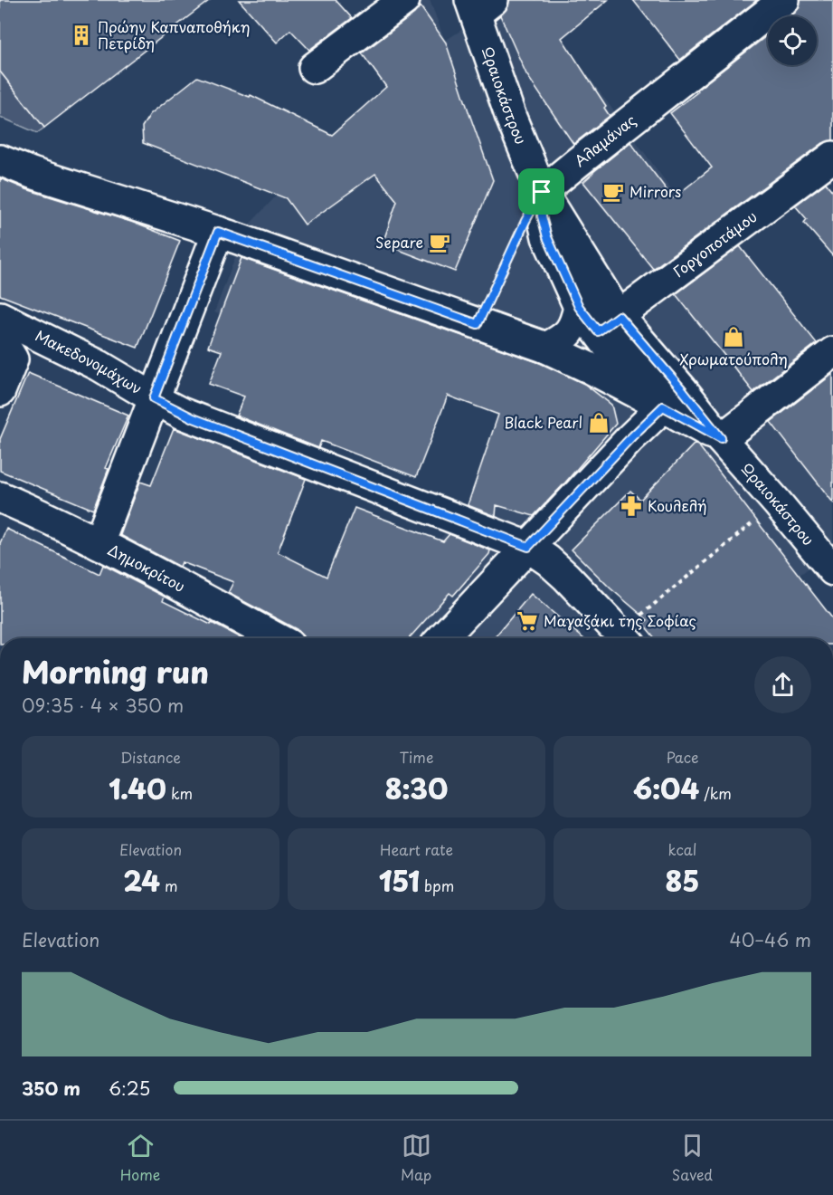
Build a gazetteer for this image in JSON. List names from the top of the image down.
{
  "streets": {
    "street": [
      "Ωραιοκάστρου",
      "Αλαμάνας",
      "Γοργοποτάμου",
      "Μακεδονομάχων",
      "Δημοκρίτου"
    ]
  },
  "crossings": [
    ["Ωραιοκάστρου", "Αλαμάνας"],
    ["Ωραιοκάστρου", "Γοργοποτάμου"]
  ],
  "places": {
    "building": ["Πρώην Καπναποθήκη Πετρίδη"],
    "cafe": ["Mirrors", "Separe"],
    "shop": ["Χρωματούπολη", "Black Pearl"],
    "pharmacy": ["Κουλελή"],
    "supermarket": ["Μαγαζάκι της Σοφίας"]
  },
  "page": {
    "heading": ["Morning run", "09:35 · 4 × 350 m"],
    "stats": [
      ["Distance", "1.40 km"],
      ["Time", "8:30"],
      ["Pace", "6:04 /km"],
      ["Elevation", "24 m"],
      ["Heart rate", "151 bpm"],
      ["kcal", "85"]
    ],
    "chart": ["Elevation", "40–46 m"],
    "list": [
      {
        "name": "350 m",
        "note": "6:25"
      }
    ],
    "tabs": ["Home", "Map", "Saved"]
  }
}
